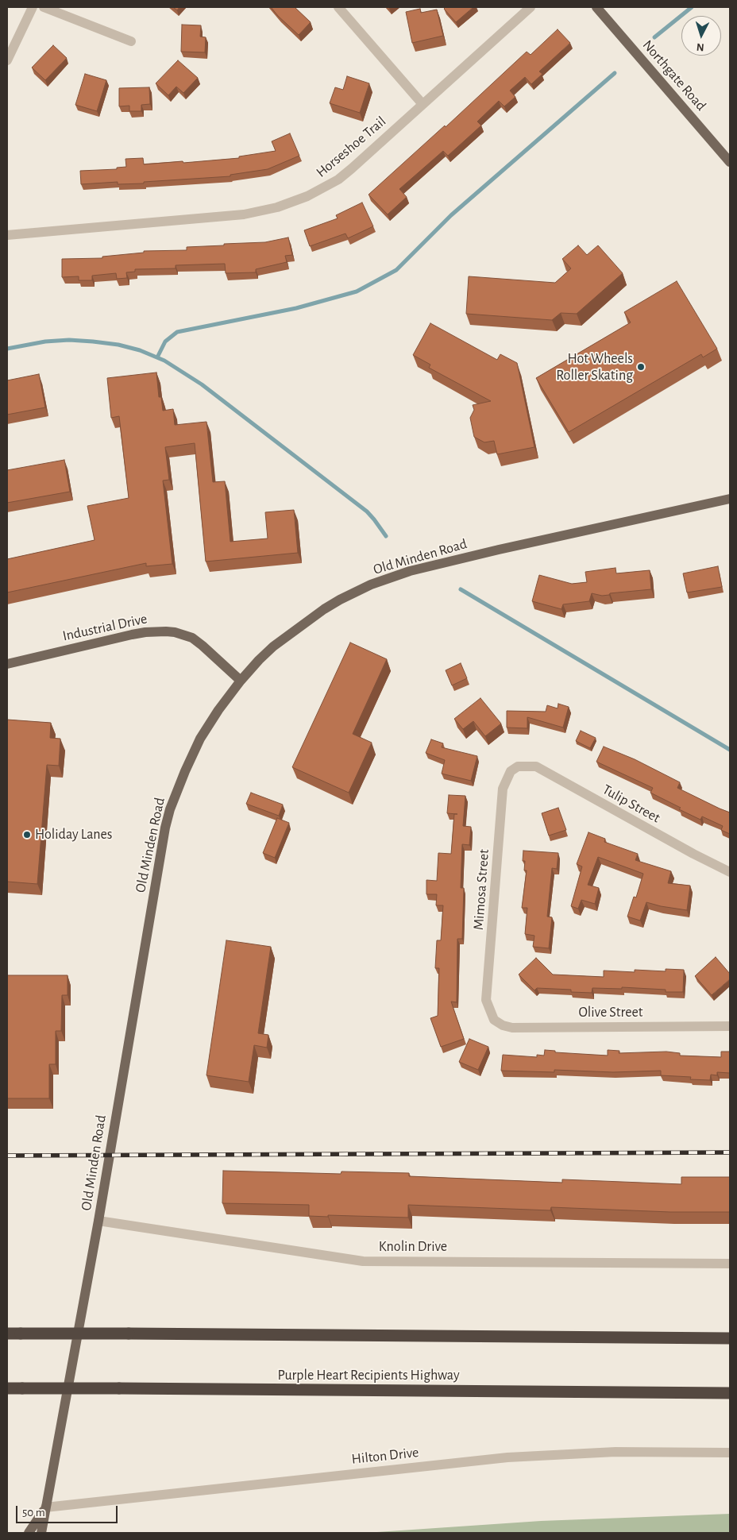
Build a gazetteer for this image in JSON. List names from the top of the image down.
{
  "streets": {
    "highway": ["Purple Heart Recipients Highway"],
    "main road": ["Northgate Road", "Old Minden Road", "Industrial Drive"],
    "street": [
      "Horseshoe Trail",
      "Tulip Street",
      "Mimosa Street",
      "Olive Street",
      "Knolin Drive",
      "Hilton Drive"
    ]
  },
  "crossings": [
    ["Old Minden Road", "Industrial Drive"],
    ["Old Minden Road", "Knolin Drive"],
    ["Old Minden Road", "Hilton Drive"],
    ["Tulip Street", "Mimosa Street"],
    ["Mimosa Street", "Olive Street"]
  ],
  "places": ["Hot Wheels Roller Skating", "Holiday Lanes"],
  "scale_bar": "50 m",
  "north": "bottom"
}
